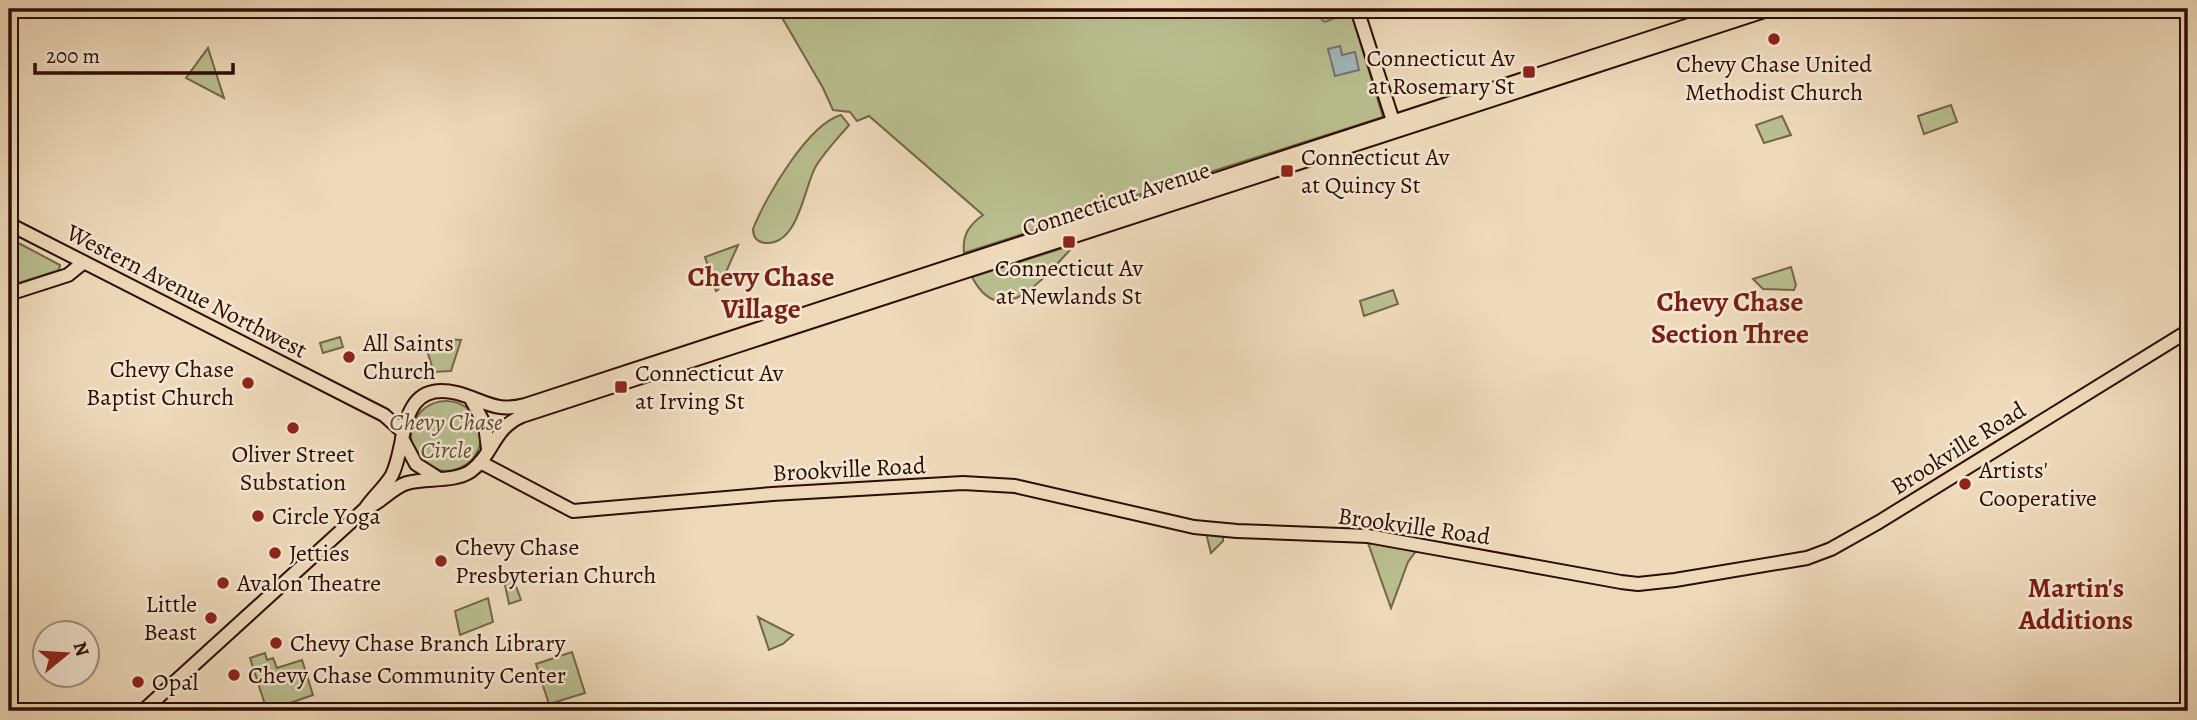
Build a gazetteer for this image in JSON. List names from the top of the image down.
{
  "streets": {
    "main road": ["Connecticut Avenue", "Western Avenue Northwest", "Brookville Road"]
  },
  "crossings": [
    ["Connecticut Avenue", "Western Avenue Northwest"],
    ["Connecticut Avenue", "Brookville Road"],
    ["Western Avenue Northwest", "Brookville Road"]
  ],
  "districts": ["Chevy Chase Village", "Chevy Chase Section Three", "Martin's Additions"],
  "parks": ["Chevy Chase Circle"],
  "places": {
    "other": [
      "Chevy Chase United Methodist Church",
      "All Saints Church",
      "Chevy Chase Baptist Church",
      "Oliver Street Substation",
      "Artists' Cooperative",
      "Circle Yoga",
      "Jetties",
      "Chevy Chase Presbyterian Church",
      "Avalon Theatre",
      "Little Beast",
      "Chevy Chase Branch Library",
      "Chevy Chase Community Center",
      "Opal"
    ],
    "transit": [
      "Connecticut Av at Rosemary St",
      "Connecticut Av at Quincy St",
      "Connecticut Av at Newlands St",
      "Connecticut Av at Irving St"
    ]
  },
  "scale_bar": "200 m",
  "north": "right"
}
